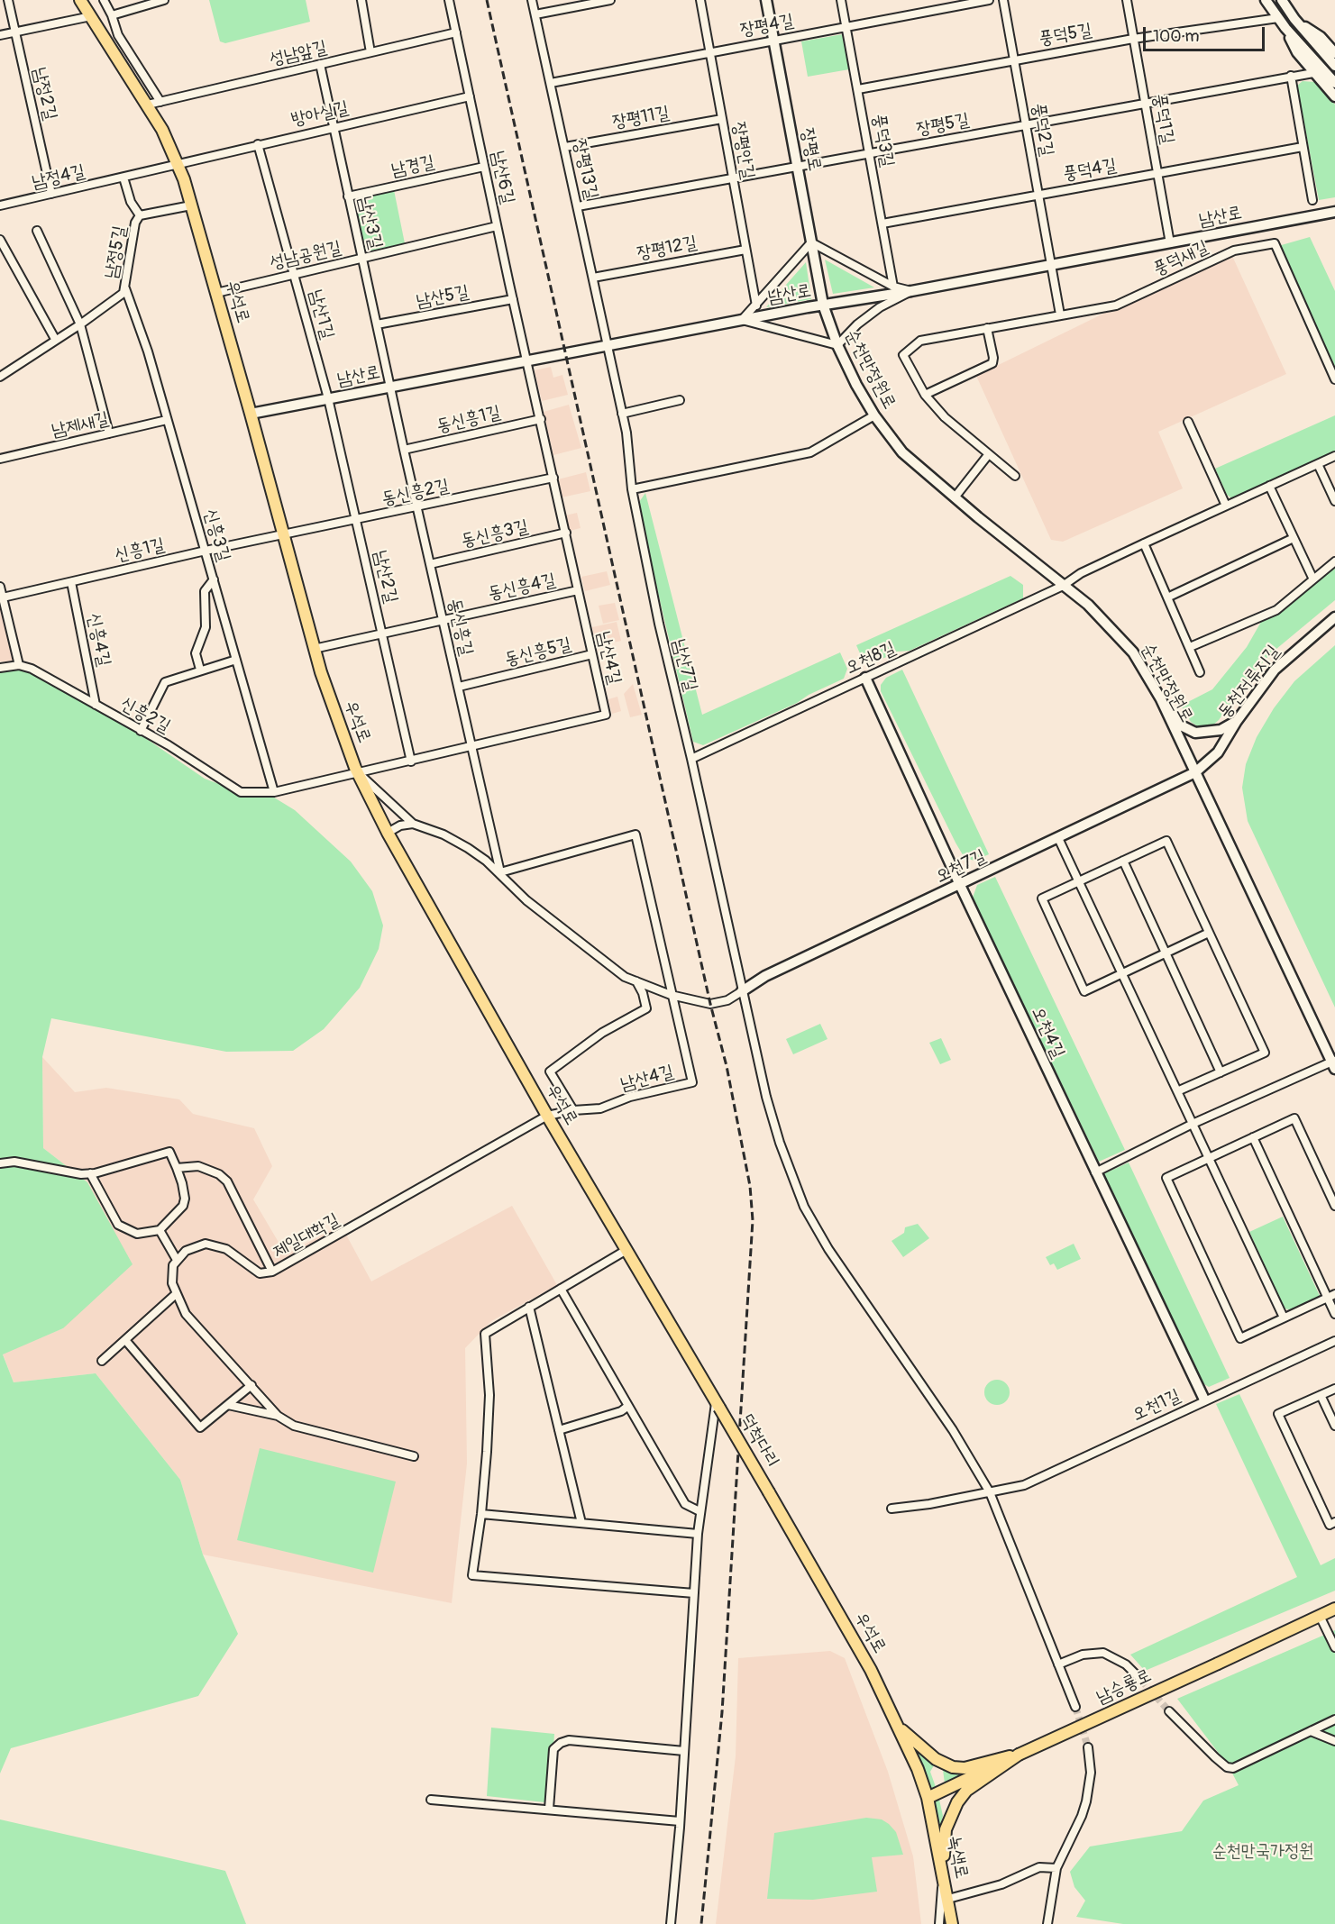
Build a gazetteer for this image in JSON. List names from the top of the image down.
{
  "streets": {
    "main road": [
      "우석로",
      "덕척다리",
      "남승룡로",
      "녹색로"
    ],
    "street": [
      "장평4길",
      "풍덕5길",
      "성남앞길",
      "남정2길",
      "방아실길",
      "장평11길",
      "풍덕1길",
      "장평5길",
      "풍덕2길",
      "풍덕3길",
      "장평로",
      "장평안길",
      "남경길",
      "장평13길",
      "풍덕4길",
      "남정4길",
      "남산6길",
      "남산로",
      "남산3길",
      "장평12길",
      "남정5길",
      "성남공원길",
      "풍덕새길",
      "남산5길",
      "남산1길",
      "순천만정원로",
      "동신흥1길",
      "남제새길",
      "동신흥2길",
      "동신흥3길",
      "신흥3길",
      "신흥1길",
      "남산2길",
      "동신흥4길",
      "동신흥길",
      "신흥4길",
      "동신흥5길",
      "남산4길",
      "오천8길",
      "남산7길",
      "동천저류지길",
      "신흥2길",
      "오천7길",
      "오천4길",
      "제일대학길",
      "오천1길"
    ]
  },
  "crossings": [
    ["장평4길", "풍덕3길"],
    ["장평4길", "장평로"],
    ["장평4길", "장평안길"],
    ["장평4길", "장평13길"],
    ["풍덕5길", "풍덕1길"],
    ["풍덕5길", "풍덕2길"],
    ["풍덕5길", "풍덕3길"],
    ["성남앞길", "남산6길"],
    ["성남앞길", "남산3길"],
    ["성남앞길", "우석로"],
    ["남정2길", "남정4길"],
    ["방아실길", "남정4길"],
    ["방아실길", "남산6길"],
    ["방아실길", "남산3길"],
    ["방아실길", "우석로"],
    ["방아실길", "남산1길"],
    ["장평11길", "장평안길"],
    ["장평11길", "장평13길"],
    ["풍덕1길", "장평5길"],
    ["풍덕1길", "풍덕4길"],
    ["풍덕1길", "남산로"],
    ["장평5길", "풍덕2길"],
    ["장평5길", "풍덕3길"],
    ["장평5길", "장평로"],
    ["장평5길", "장평안길"],
    ["장평5길", "장평13길"],
    ["풍덕2길", "풍덕4길"],
    ["풍덕2길", "남산로"],
    ["풍덕2길", "풍덕새길"],
    ["풍덕3길", "풍덕4길"],
    ["장평로", "남산로"],
    ["장평로", "순천만정원로"],
    ["장평안길", "장평12길"],
    ["남경길", "남산6길"],
    ["남경길", "남산3길"],
    ["장평13길", "남산로"],
    ["장평13길", "장평12길"],
    ["장평13길", "남산7길"],
    ["남정4길", "우석로"],
    ["남산6길", "남산로"],
    ["남산6길", "성남공원길"],
    ["남산6길", "남산5길"],
    ["남산6길", "남산4길"],
    ["남산로", "남산3길"],
    ["남산로", "우석로"],
    ["남산로", "남산1길"],
    ["남산로", "순천만정원로"],
    ["남산로", "남산2길"],
    ["남산로", "동신흥길"],
    ["남산로", "남산4길"],
    ["남산로", "남산7길"],
    ["남산3길", "성남공원길"],
    ["남산3길", "남산5길"],
    ["남산3길", "동신흥길"],
    ["남정5길", "우석로"],
    ["성남공원길", "우석로"],
    ["성남공원길", "남산1길"],
    ["우석로", "동신흥2길"],
    ["우석로", "신흥1길"],
    ["우석로", "동신흥4길"],
    ["우석로", "남산4길"],
    ["우석로", "제일대학길"],
    ["우석로", "덕척다리"],
    ["우석로", "남승룡로"],
    ["우석로", "녹색로"],
    ["남산1길", "남산2길"],
    ["순천만정원로", "오천8길"],
    ["순천만정원로", "동천저류지길"],
    ["순천만정원로", "오천7길"],
    ["동신흥1길", "동신흥길"],
    ["동신흥1길", "남산4길"],
    ["남제새길", "신흥3길"],
    ["동신흥2길", "신흥1길"],
    ["동신흥2길", "남산2길"],
    ["동신흥2길", "동신흥길"],
    ["동신흥2길", "남산4길"],
    ["동신흥3길", "동신흥길"],
    ["동신흥3길", "남산4길"],
    ["신흥3길", "신흥1길"],
    ["신흥3길", "신흥2길"],
    ["신흥1길", "신흥4길"],
    ["남산2길", "동신흥4길"],
    ["남산2길", "남산4길"],
    ["동신흥4길", "동신흥길"],
    ["동신흥4길", "남산4길"],
    ["동신흥길", "동신흥5길"],
    ["동신흥길", "남산4길"],
    ["신흥4길", "신흥2길"],
    ["동신흥5길", "남산4길"],
    ["남산4길", "제일대학길"],
    ["오천8길", "남산7길"],
    ["오천8길", "오천4길"],
    ["남산7길", "오천7길"],
    ["남산7길", "오천1길"],
    ["동천저류지길", "오천7길"],
    ["오천7길", "오천4길"],
    ["오천4길", "오천1길"],
    ["남승룡로", "녹색로"]
  ],
  "parks": ["순천만국가정원"],
  "scale_bar": "100 m"
}
